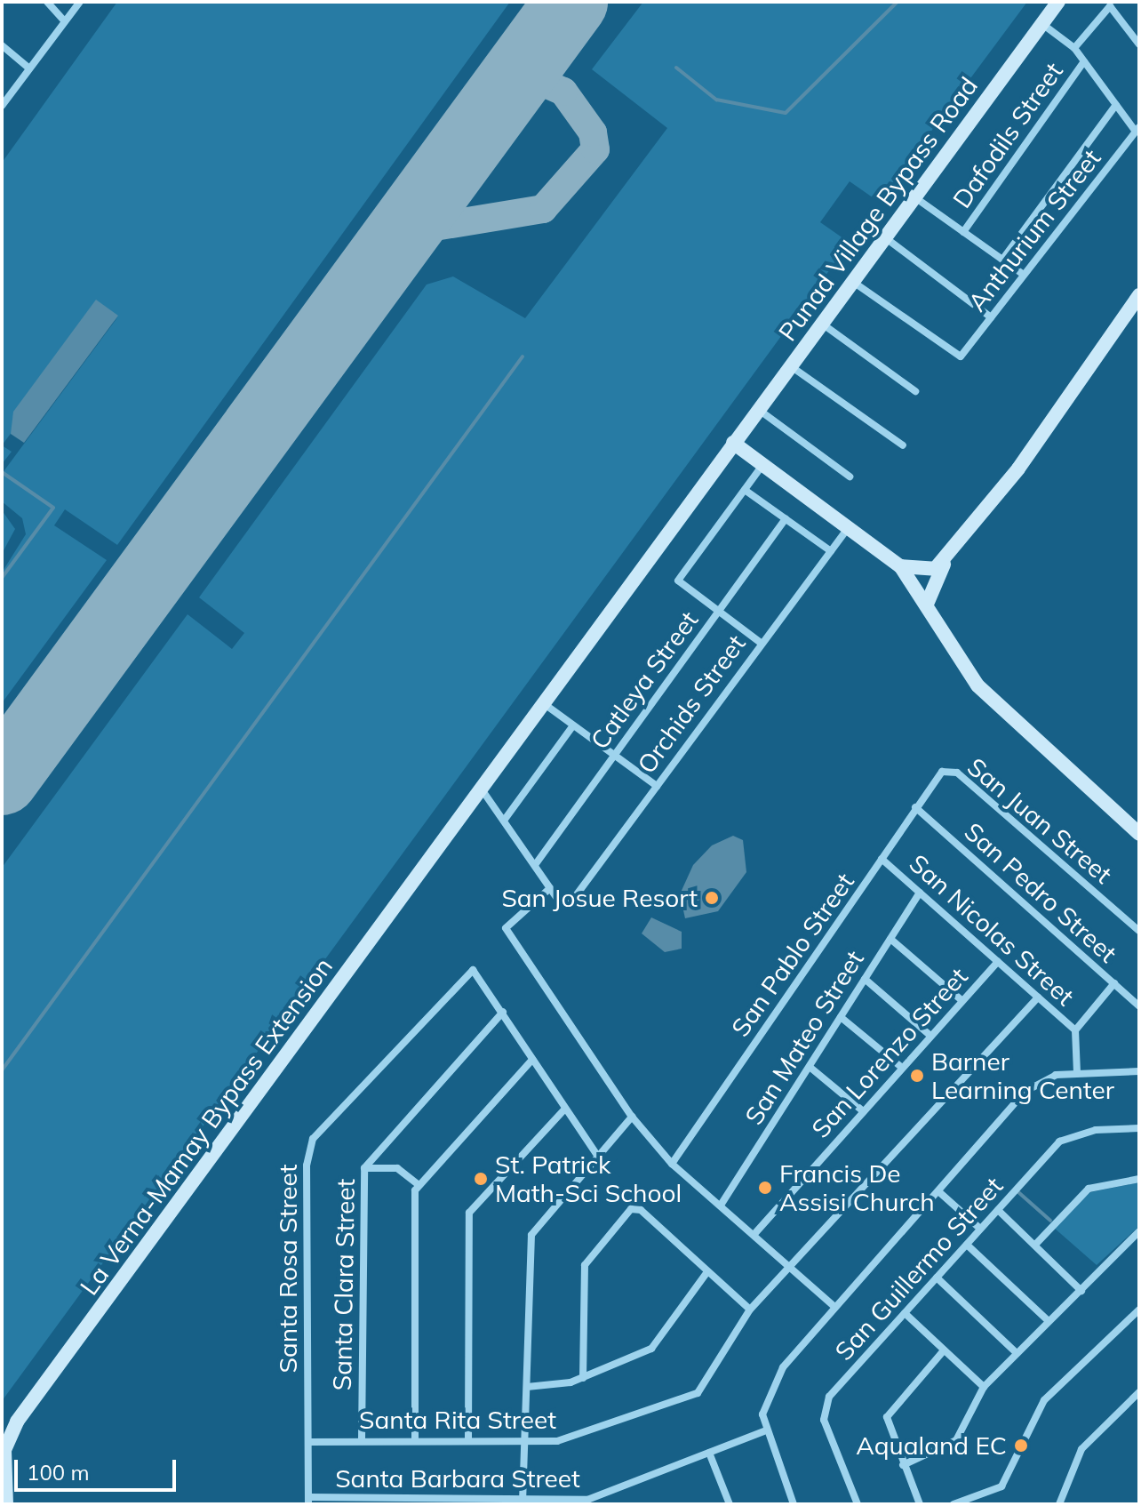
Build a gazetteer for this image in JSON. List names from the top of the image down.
{
  "streets": {
    "main road": ["Punad Village Bypass Road", "La Verna-Mamay Bypass Extension"],
    "street": [
      "Dafodils Street",
      "Anthurium Street",
      "Catleya Street",
      "Orchids Street",
      "San Juan Street",
      "San Pedro Street",
      "San Nicolas Street",
      "San Pablo Street",
      "San Mateo Street",
      "San Lorenzo Street",
      "Santa Rosa Street",
      "San Guillermo Street",
      "Santa Clara Street",
      "Santa Rita Street",
      "Santa Barbara Street"
    ]
  },
  "crossings": [
    ["Punad Village Bypass Road", "Anthurium Street"],
    ["Punad Village Bypass Road", "La Verna-Mamay Bypass Extension"],
    ["San Juan Street", "San Pablo Street"],
    ["San Pedro Street", "San Pablo Street"],
    ["San Nicolas Street", "San Pablo Street"],
    ["San Nicolas Street", "San Mateo Street"],
    ["San Nicolas Street", "San Lorenzo Street"],
    ["San Nicolas Street", "Santa Rita Street"],
    ["Santa Rosa Street", "Santa Clara Street"],
    ["Santa Rosa Street", "Santa Rita Street"],
    ["Santa Rosa Street", "Santa Barbara Street"],
    ["Santa Clara Street", "Santa Rita Street"]
  ],
  "places": [
    "San Josue Resort",
    "Barner Learning Center",
    "St. Patrick Math-Sci School",
    "Francis De Assisi Church",
    "Aqualand EC"
  ],
  "scale_bar": "100 m"
}
